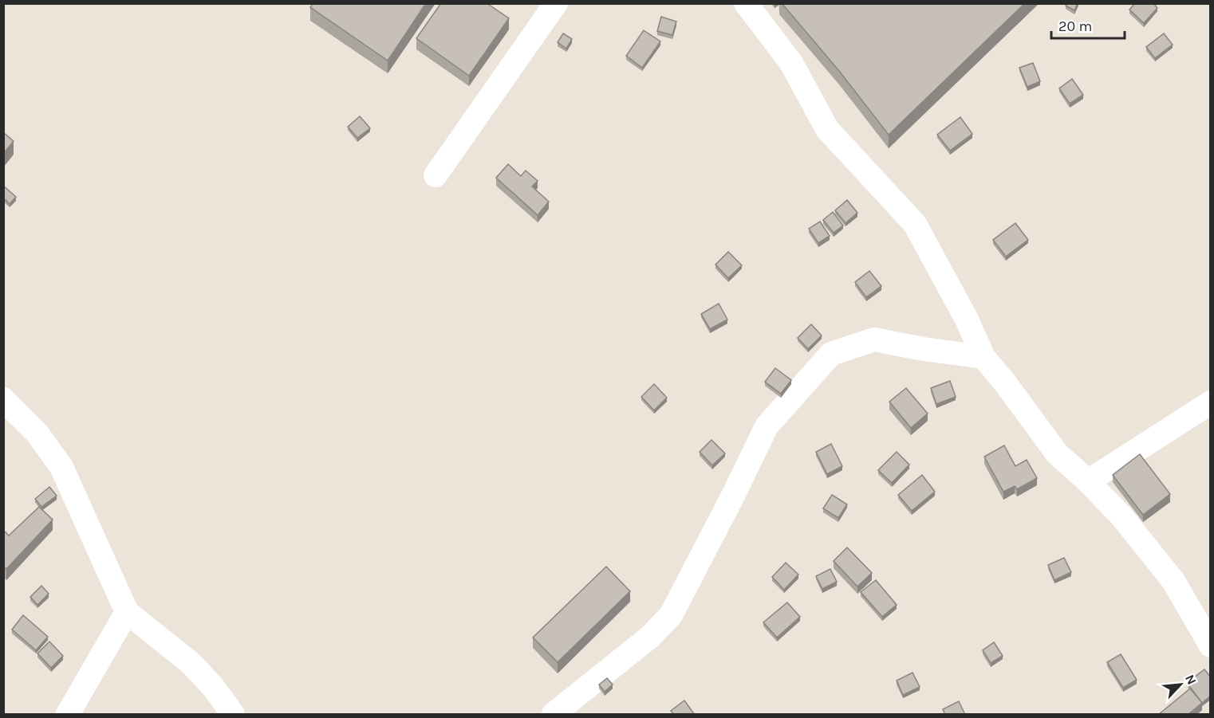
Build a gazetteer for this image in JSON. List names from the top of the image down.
{
  "scale_bar": "20 m",
  "north": "top right"
}
